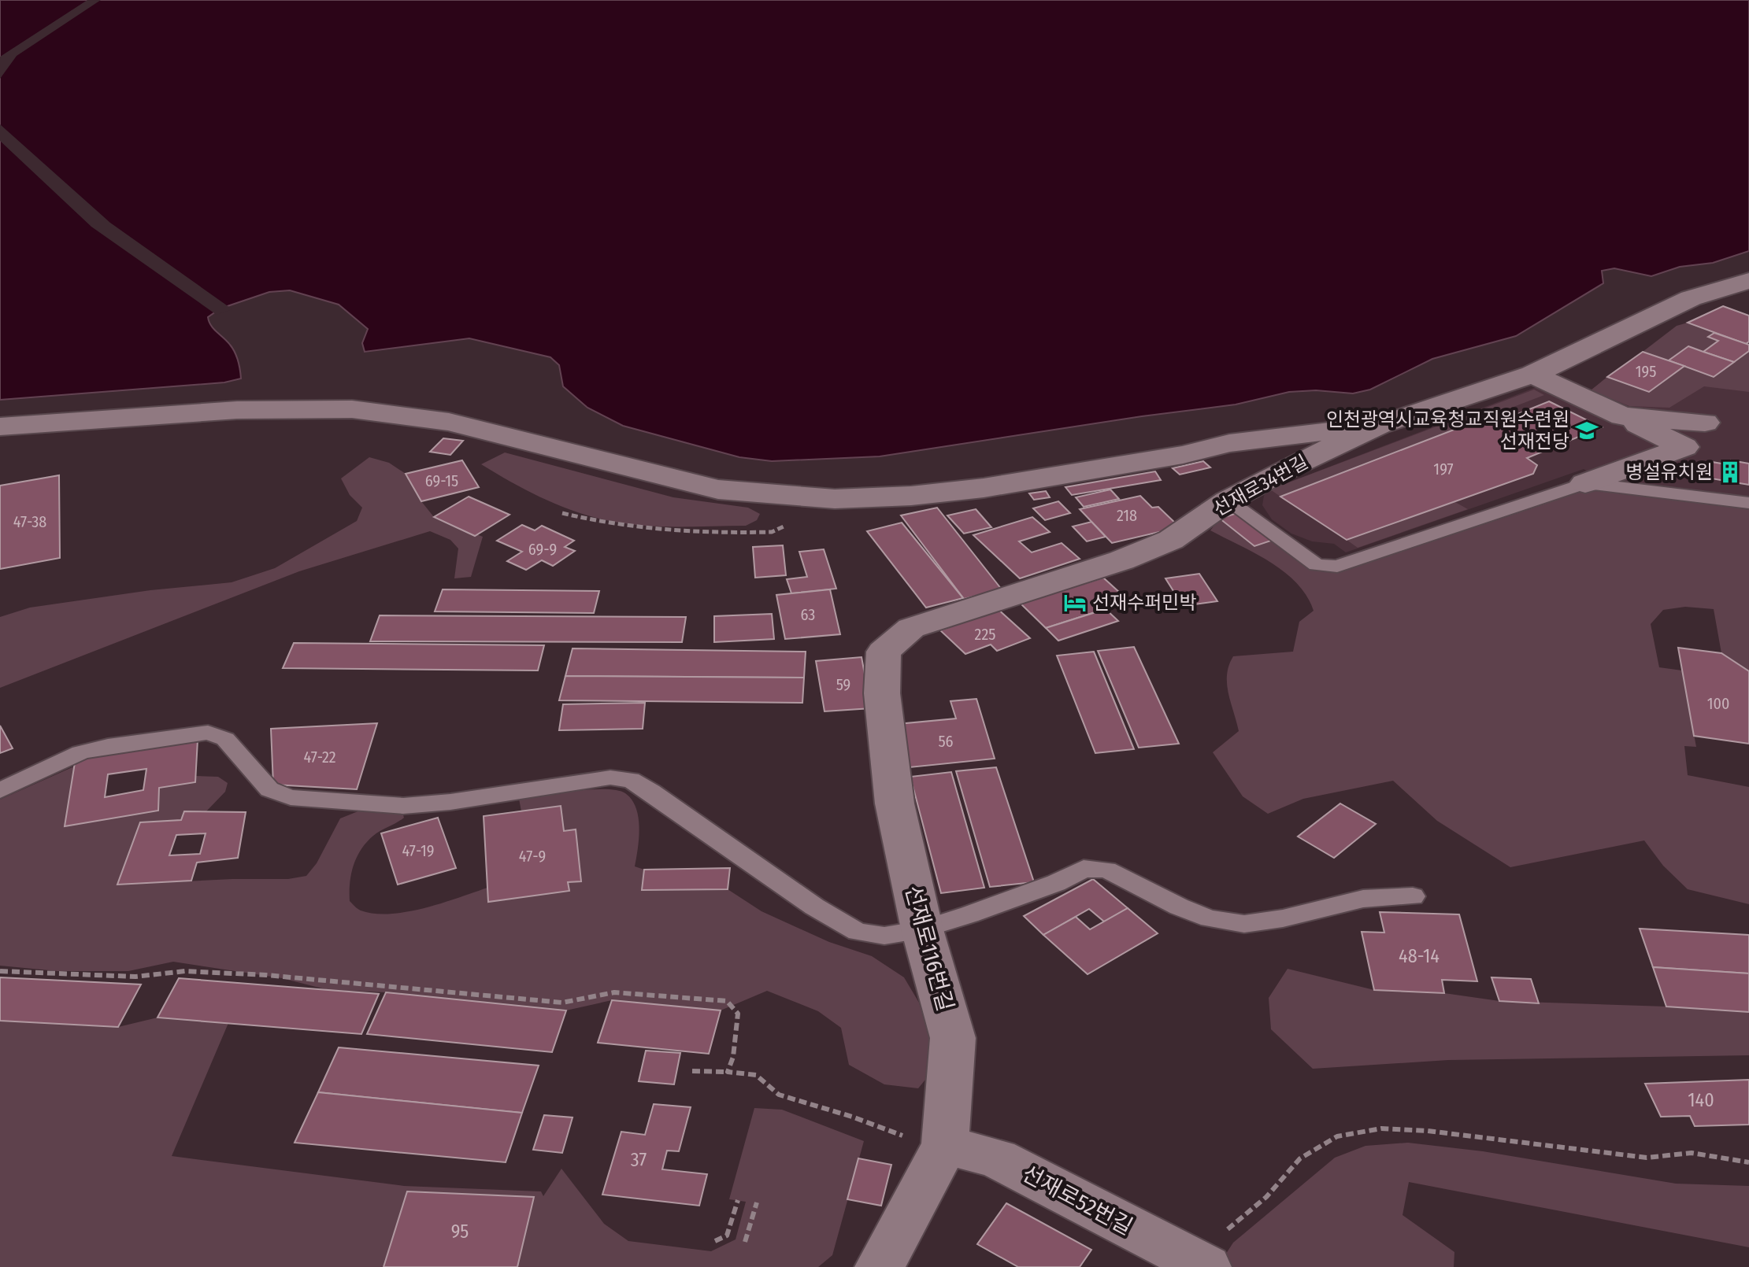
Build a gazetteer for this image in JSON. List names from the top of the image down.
{
  "streets": {
    "street": ["선재로34번길", "선재로116번길", "선재로52번길"]
  },
  "crossings": [
    ["선재로34번길", "선재로116번길"],
    ["선재로116번길", "선재로52번길"]
  ],
  "places": {
    "school or university": ["인천광역시교육청교직원수련원 선재전당"],
    "building": ["병설유치원"],
    "hotel": ["선재수퍼민박"]
  },
  "house_numbers": [
    "195",
    "197",
    "69-15",
    "218",
    "47-38",
    "69-9",
    "63",
    "225",
    "59",
    "100",
    "56",
    "47-22",
    "47-19",
    "47-9",
    "48-14",
    "140",
    "37",
    "95"
  ]
}
